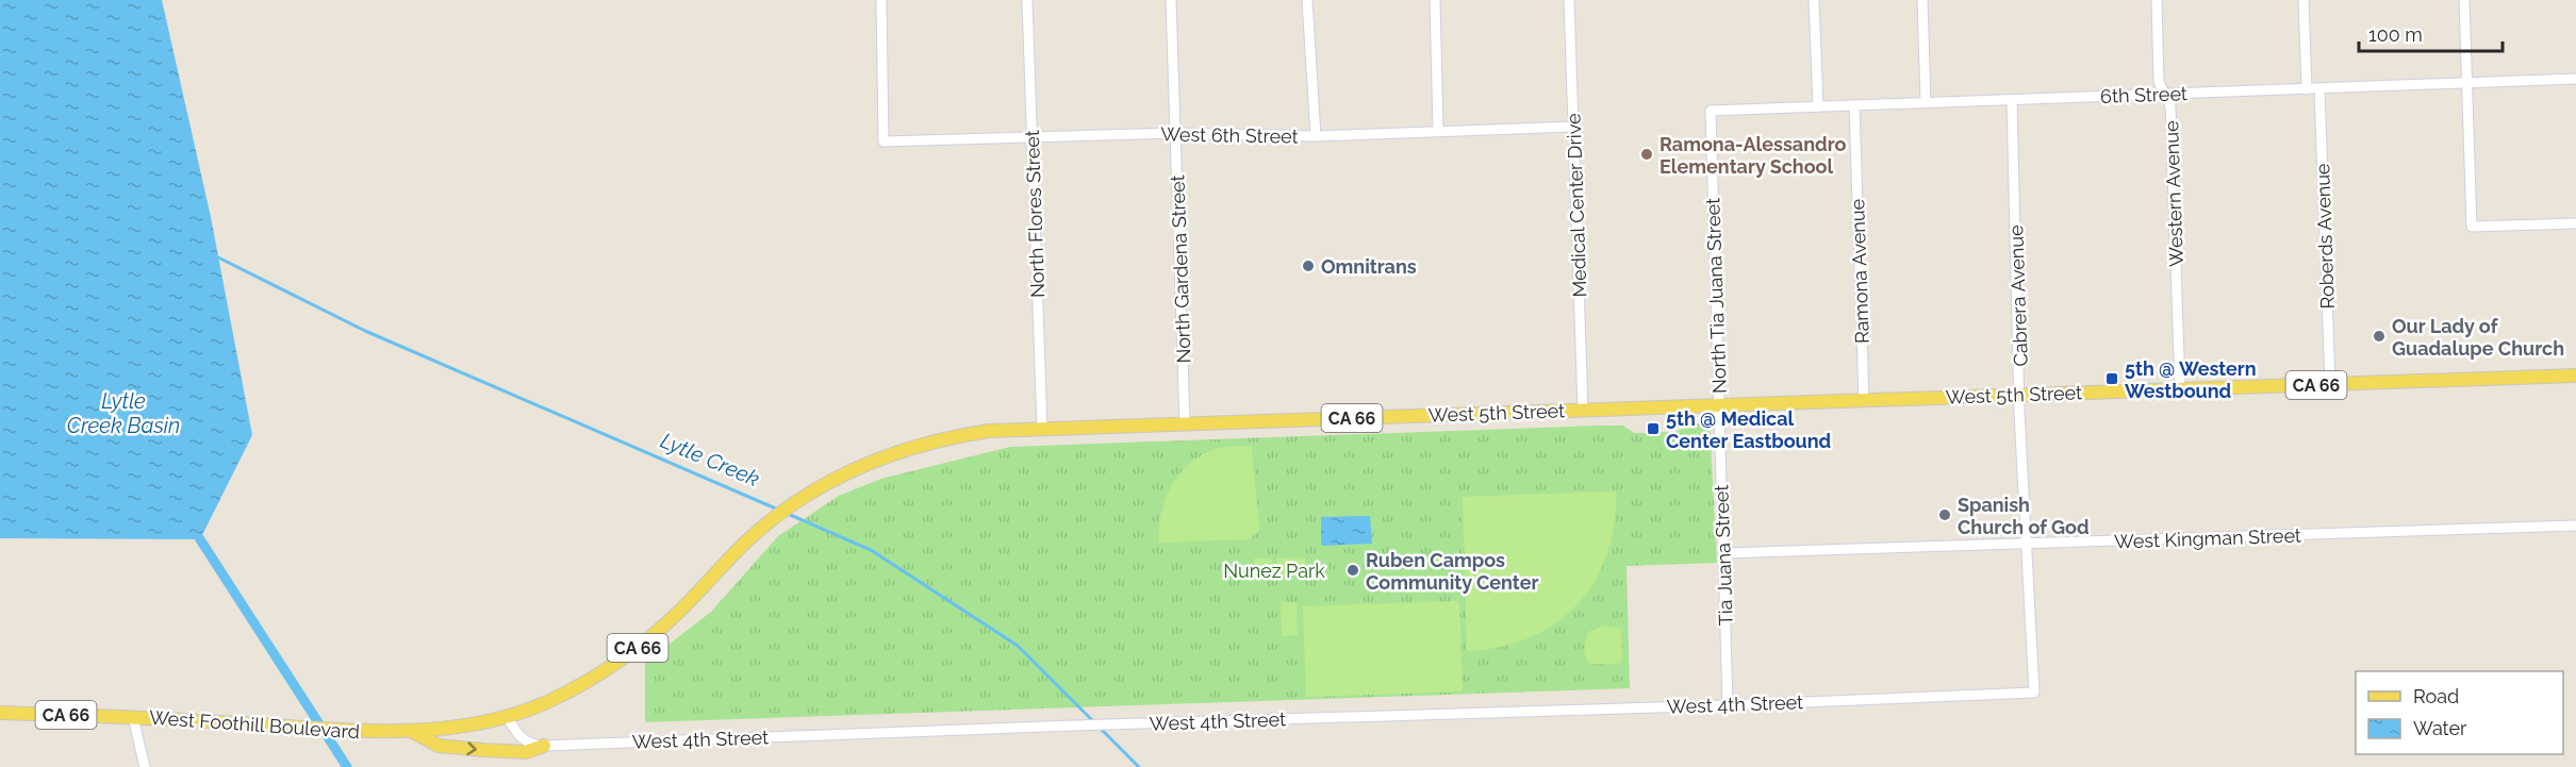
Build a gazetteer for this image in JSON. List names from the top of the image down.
{
  "streets": {
    "main road": ["CA 66", "West 5th Street", "West Foothill Boulevard"],
    "street": [
      "6th Street",
      "West 6th Street",
      "Western Avenue",
      "Medical Center Drive",
      "North Flores Street",
      "Roberds Avenue",
      "North Gardena Street",
      "Ramona Avenue",
      "North Tia Juana Street",
      "Cabrera Avenue",
      "West Kingman Street",
      "Tia Juana Street",
      "West 4th Street"
    ]
  },
  "crossings": [
    ["6th Street", "Western Avenue"],
    ["6th Street", "Roberds Avenue"],
    ["6th Street", "Ramona Avenue"],
    ["6th Street", "North Tia Juana Street"],
    ["6th Street", "Cabrera Avenue"],
    ["West 6th Street", "Medical Center Drive"],
    ["West 6th Street", "North Flores Street"],
    ["West 6th Street", "North Gardena Street"],
    ["Western Avenue", "West 5th Street"],
    ["Medical Center Drive", "West 5th Street"],
    ["North Flores Street", "West 5th Street"],
    ["Roberds Avenue", "West 5th Street"],
    ["North Gardena Street", "West 5th Street"],
    ["Ramona Avenue", "West 5th Street"],
    ["North Tia Juana Street", "West 5th Street"],
    ["North Tia Juana Street", "Tia Juana Street"],
    ["Cabrera Avenue", "West 5th Street"],
    ["Cabrera Avenue", "West Kingman Street"],
    ["Cabrera Avenue", "West 4th Street"],
    ["West 5th Street", "Tia Juana Street"],
    ["West 5th Street", "West Foothill Boulevard"],
    ["West Kingman Street", "Tia Juana Street"],
    ["Tia Juana Street", "West 4th Street"]
  ],
  "water": ["Lytle Creek Basin", "Lytle Creek"],
  "parks": ["Nunez Park"],
  "places": {
    "other": [
      "Ramona-Alessandro Elementary School",
      "Omnitrans",
      "Our Lady of Guadalupe Church",
      "Spanish Church of God",
      "Ruben Campos Community Center"
    ],
    "transit": ["5th @ Western Westbound", "5th @ Medical Center Eastbound"]
  },
  "legend": ["Road", "Water"],
  "scale_bar": "100 m"
}
